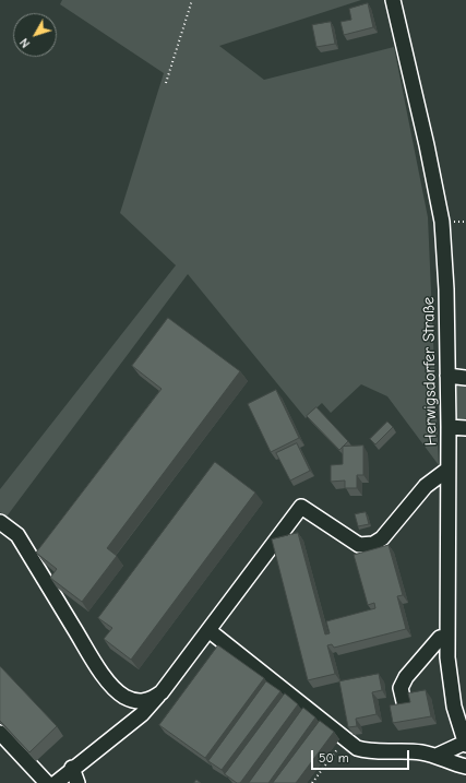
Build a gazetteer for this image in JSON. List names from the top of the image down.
{
  "streets": {
    "street": ["Herwigsdorfer Straße"]
  },
  "scale_bar": "50 m",
  "north": "bottom left"
}
